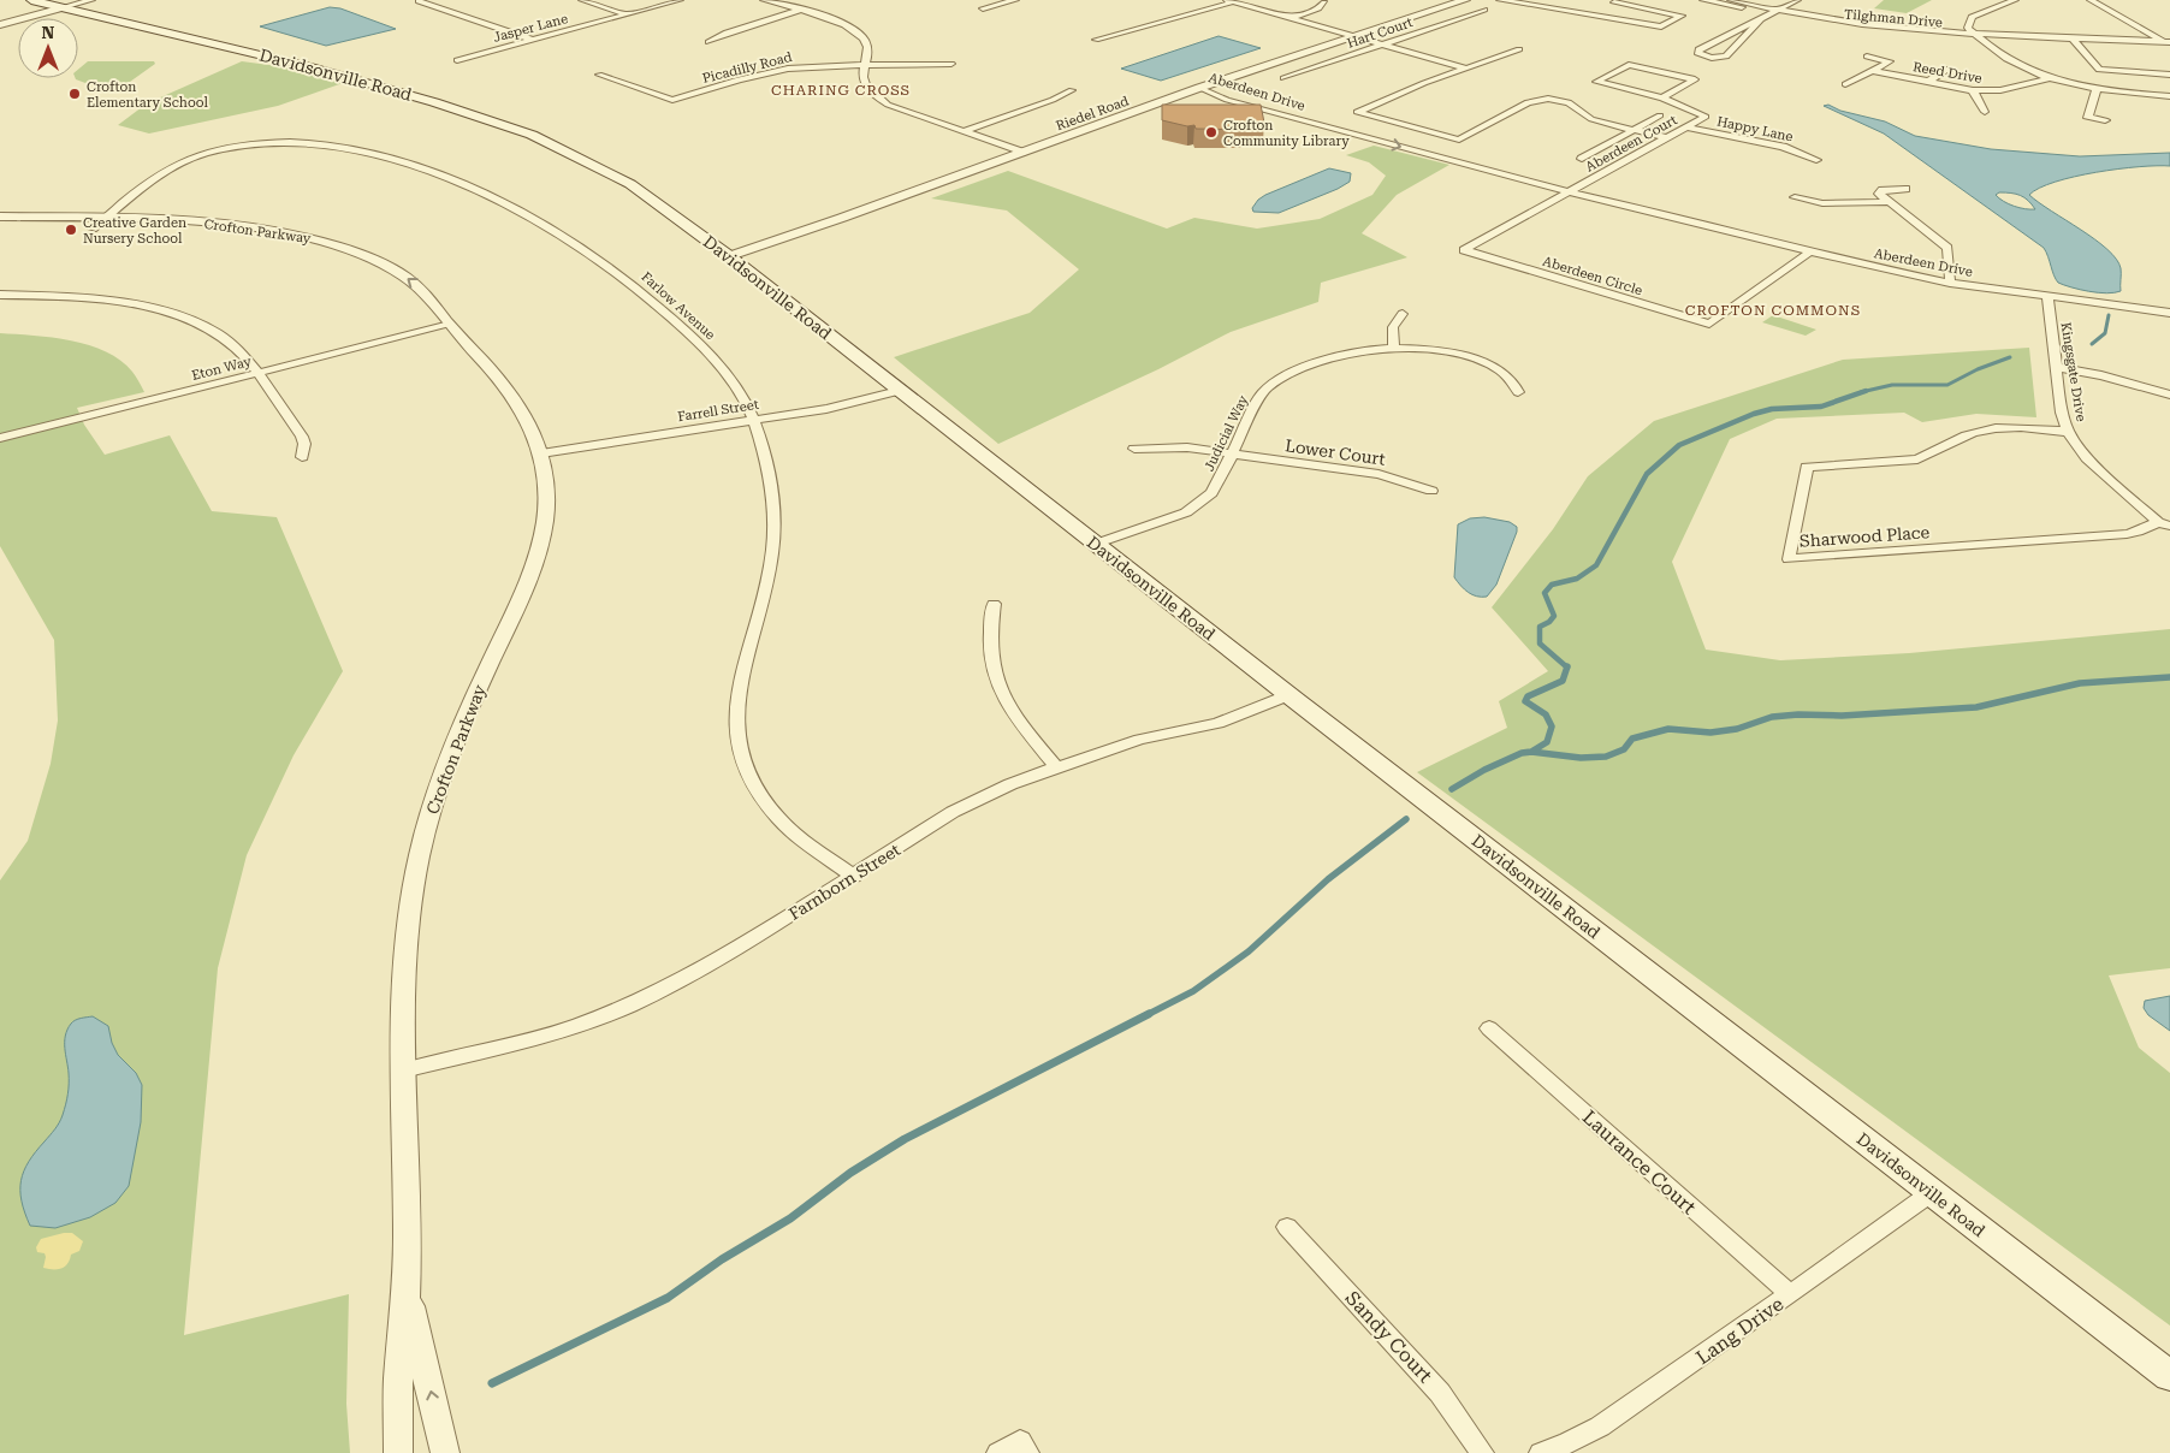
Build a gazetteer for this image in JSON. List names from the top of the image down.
{
  "streets": {
    "main road": ["Davidsonville Road"],
    "street": [
      "Tilghman Drive",
      "Jasper Lane",
      "Hart Court",
      "Picadilly Road",
      "Reed Drive",
      "Aberdeen Drive",
      "Riedel Road",
      "Happy Lane",
      "Aberdeen Court",
      "Crofton Parkway",
      "Aberdeen Circle",
      "Farlow Avenue",
      "Eton Way",
      "Kingsgate Drive",
      "Farrell Street",
      "Judicial Way",
      "Lower Court",
      "Sharwood Place",
      "Farnborn Street",
      "Laurance Court",
      "Lang Drive",
      "Sandy Court"
    ]
  },
  "crossings": [
    ["Davidsonville Road", "Riedel Road"],
    ["Davidsonville Road", "Farrell Street"],
    ["Davidsonville Road", "Judicial Way"],
    ["Davidsonville Road", "Farnborn Street"],
    ["Davidsonville Road", "Lang Drive"],
    ["Aberdeen Drive", "Riedel Road"],
    ["Aberdeen Drive", "Aberdeen Court"],
    ["Aberdeen Drive", "Aberdeen Circle"],
    ["Aberdeen Drive", "Kingsgate Drive"],
    ["Happy Lane", "Aberdeen Court"],
    ["Aberdeen Court", "Aberdeen Circle"],
    ["Crofton Parkway", "Farlow Avenue"],
    ["Crofton Parkway", "Eton Way"],
    ["Crofton Parkway", "Farrell Street"],
    ["Crofton Parkway", "Farnborn Street"],
    ["Farlow Avenue", "Farrell Street"],
    ["Farlow Avenue", "Farnborn Street"],
    ["Kingsgate Drive", "Sharwood Place"],
    ["Judicial Way", "Lower Court"],
    ["Laurance Court", "Lang Drive"]
  ],
  "districts": ["CHARING CROSS", "CROFTON COMMONS"],
  "places": ["Crofton Elementary School", "Crofton Community Library", "Creative Garden Nursery School"],
  "north": "top"
}
